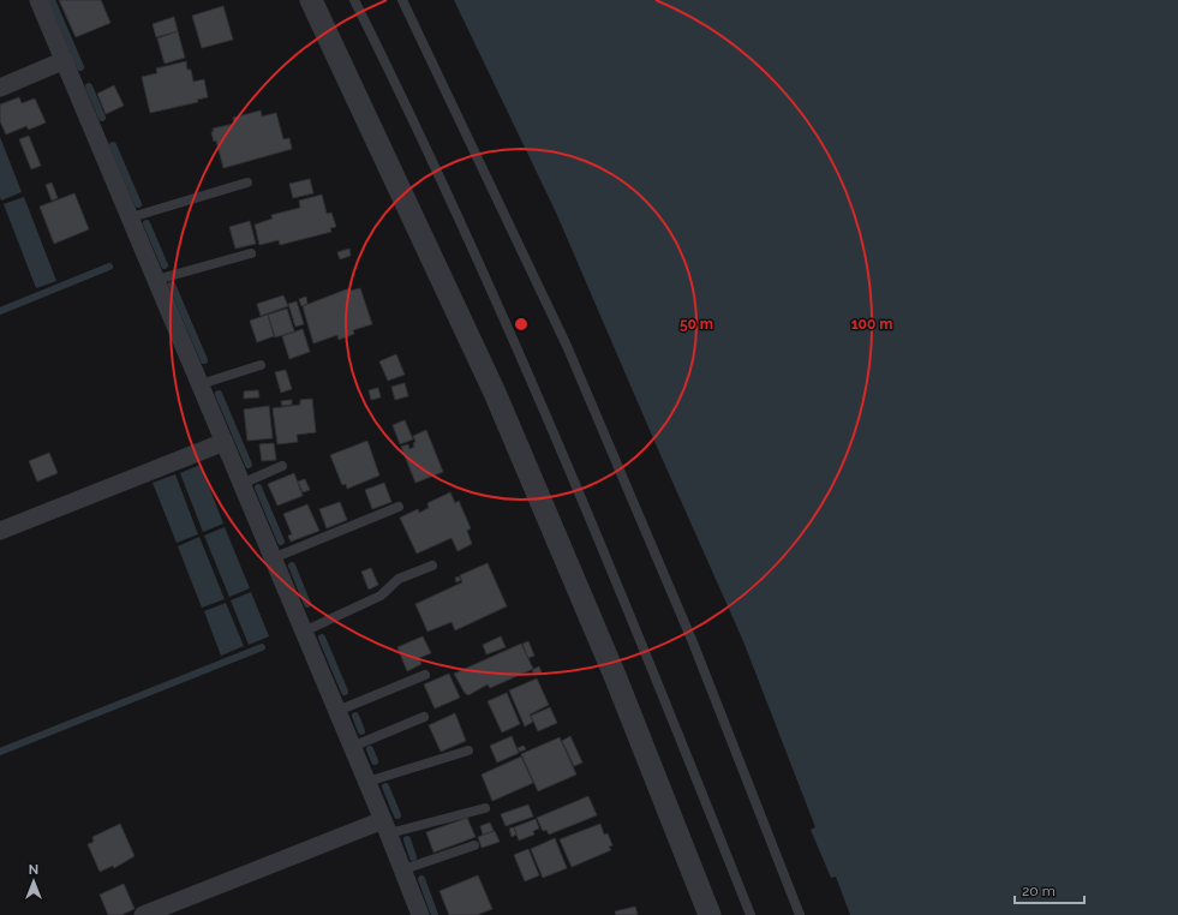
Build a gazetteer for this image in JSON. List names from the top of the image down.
{
  "scale_bar": "20 m",
  "north": "top",
  "rings": ["50 m", "100 m"]
}
